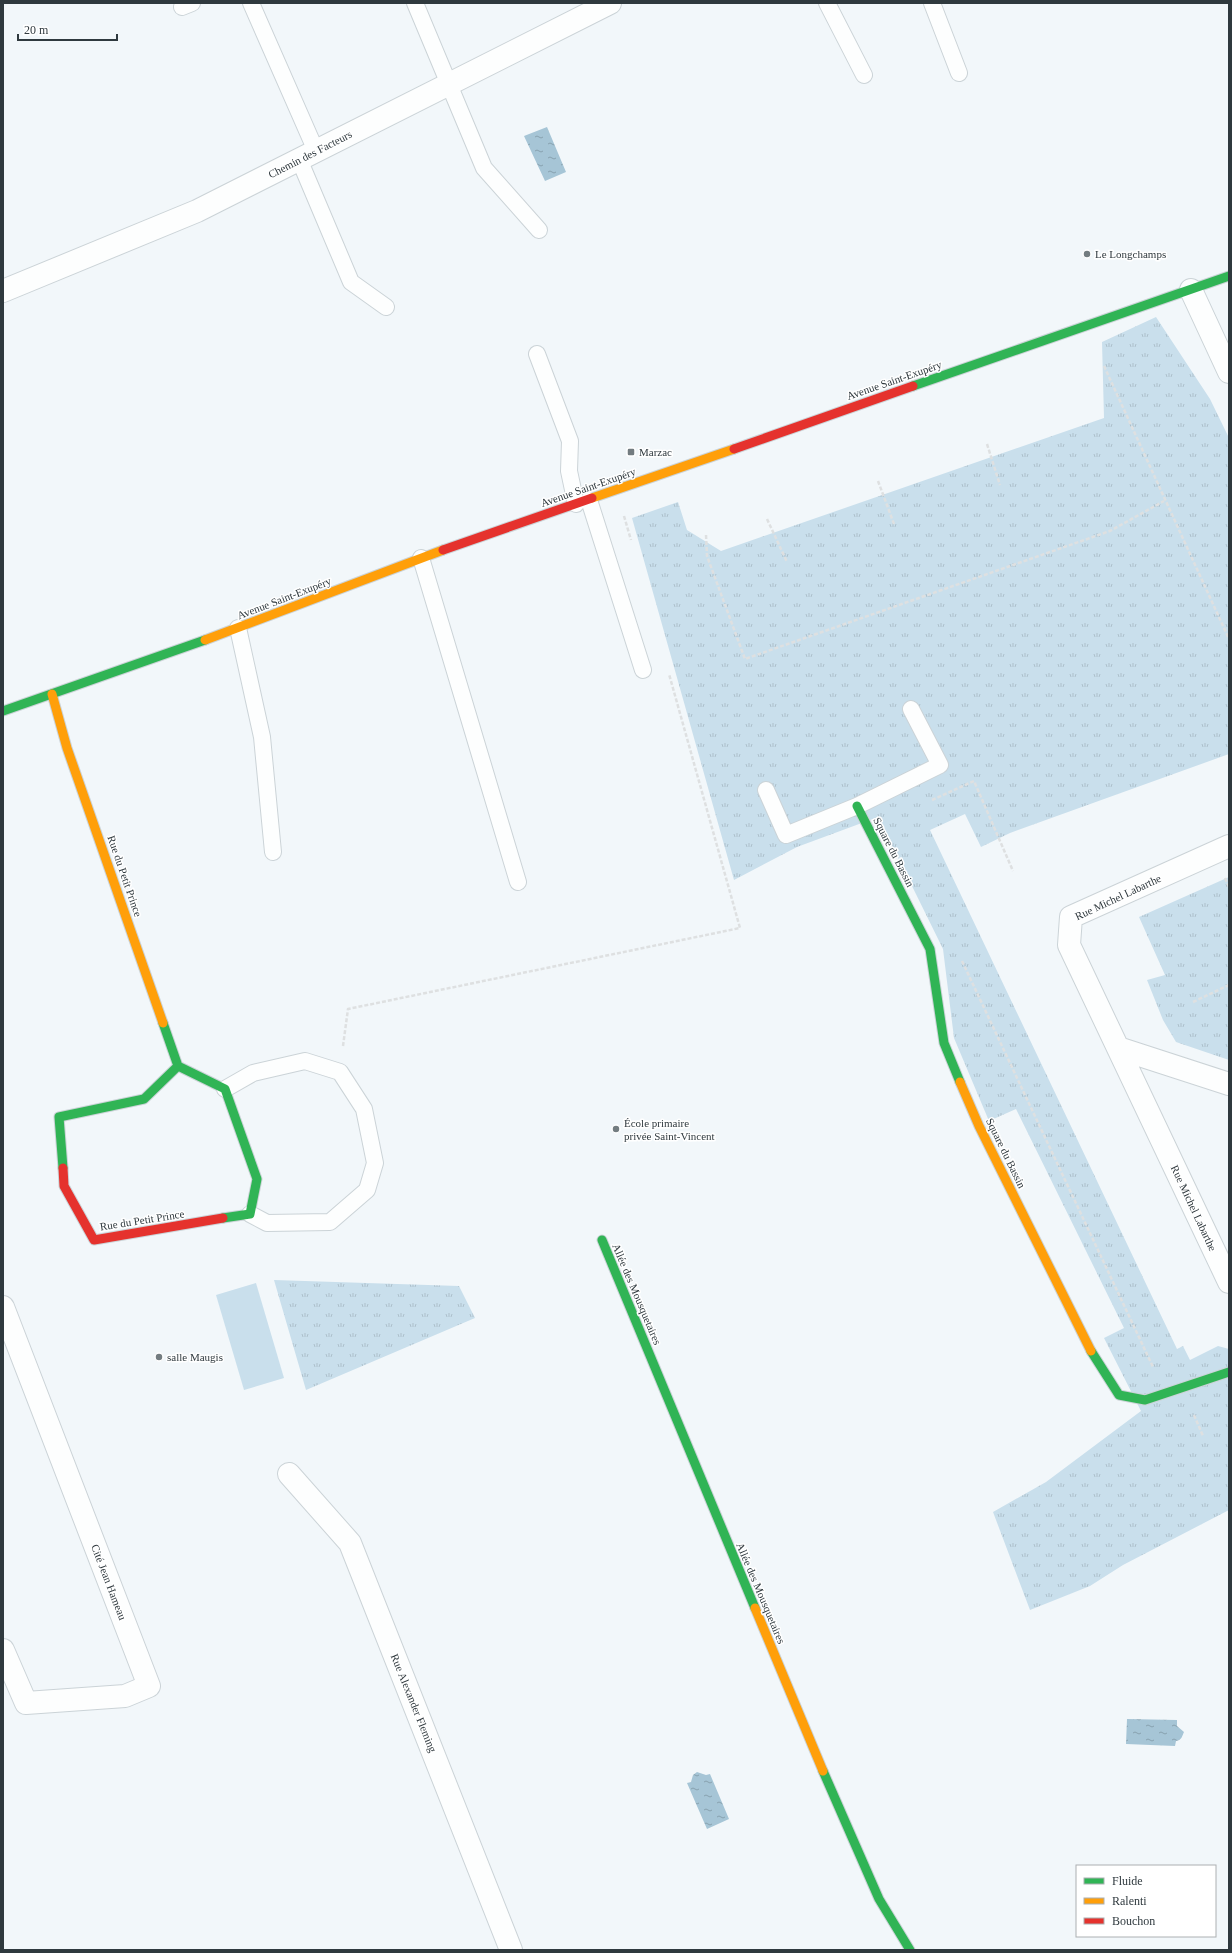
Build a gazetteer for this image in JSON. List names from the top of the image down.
{
  "streets": {
    "street": [
      "Chemin des Facteurs",
      "Avenue Saint-Exupéry",
      "Square du Bassin",
      "Rue du Petit Prince",
      "Rue Michel Labarthe",
      "Allée des Mousquetaires",
      "Cité Jean Hameau",
      "Rue Alexander Fleming"
    ]
  },
  "crossings": [
    ["Avenue Saint-Exupéry", "Rue du Petit Prince"]
  ],
  "places": {
    "other": ["Le Longchamps", "École primaire privée Saint-Vincent", "salle Maugis"],
    "transit": ["Marzac"]
  },
  "legend": ["Fluide", "Ralenti", "Bouchon"],
  "scale_bar": "20 m"
}
